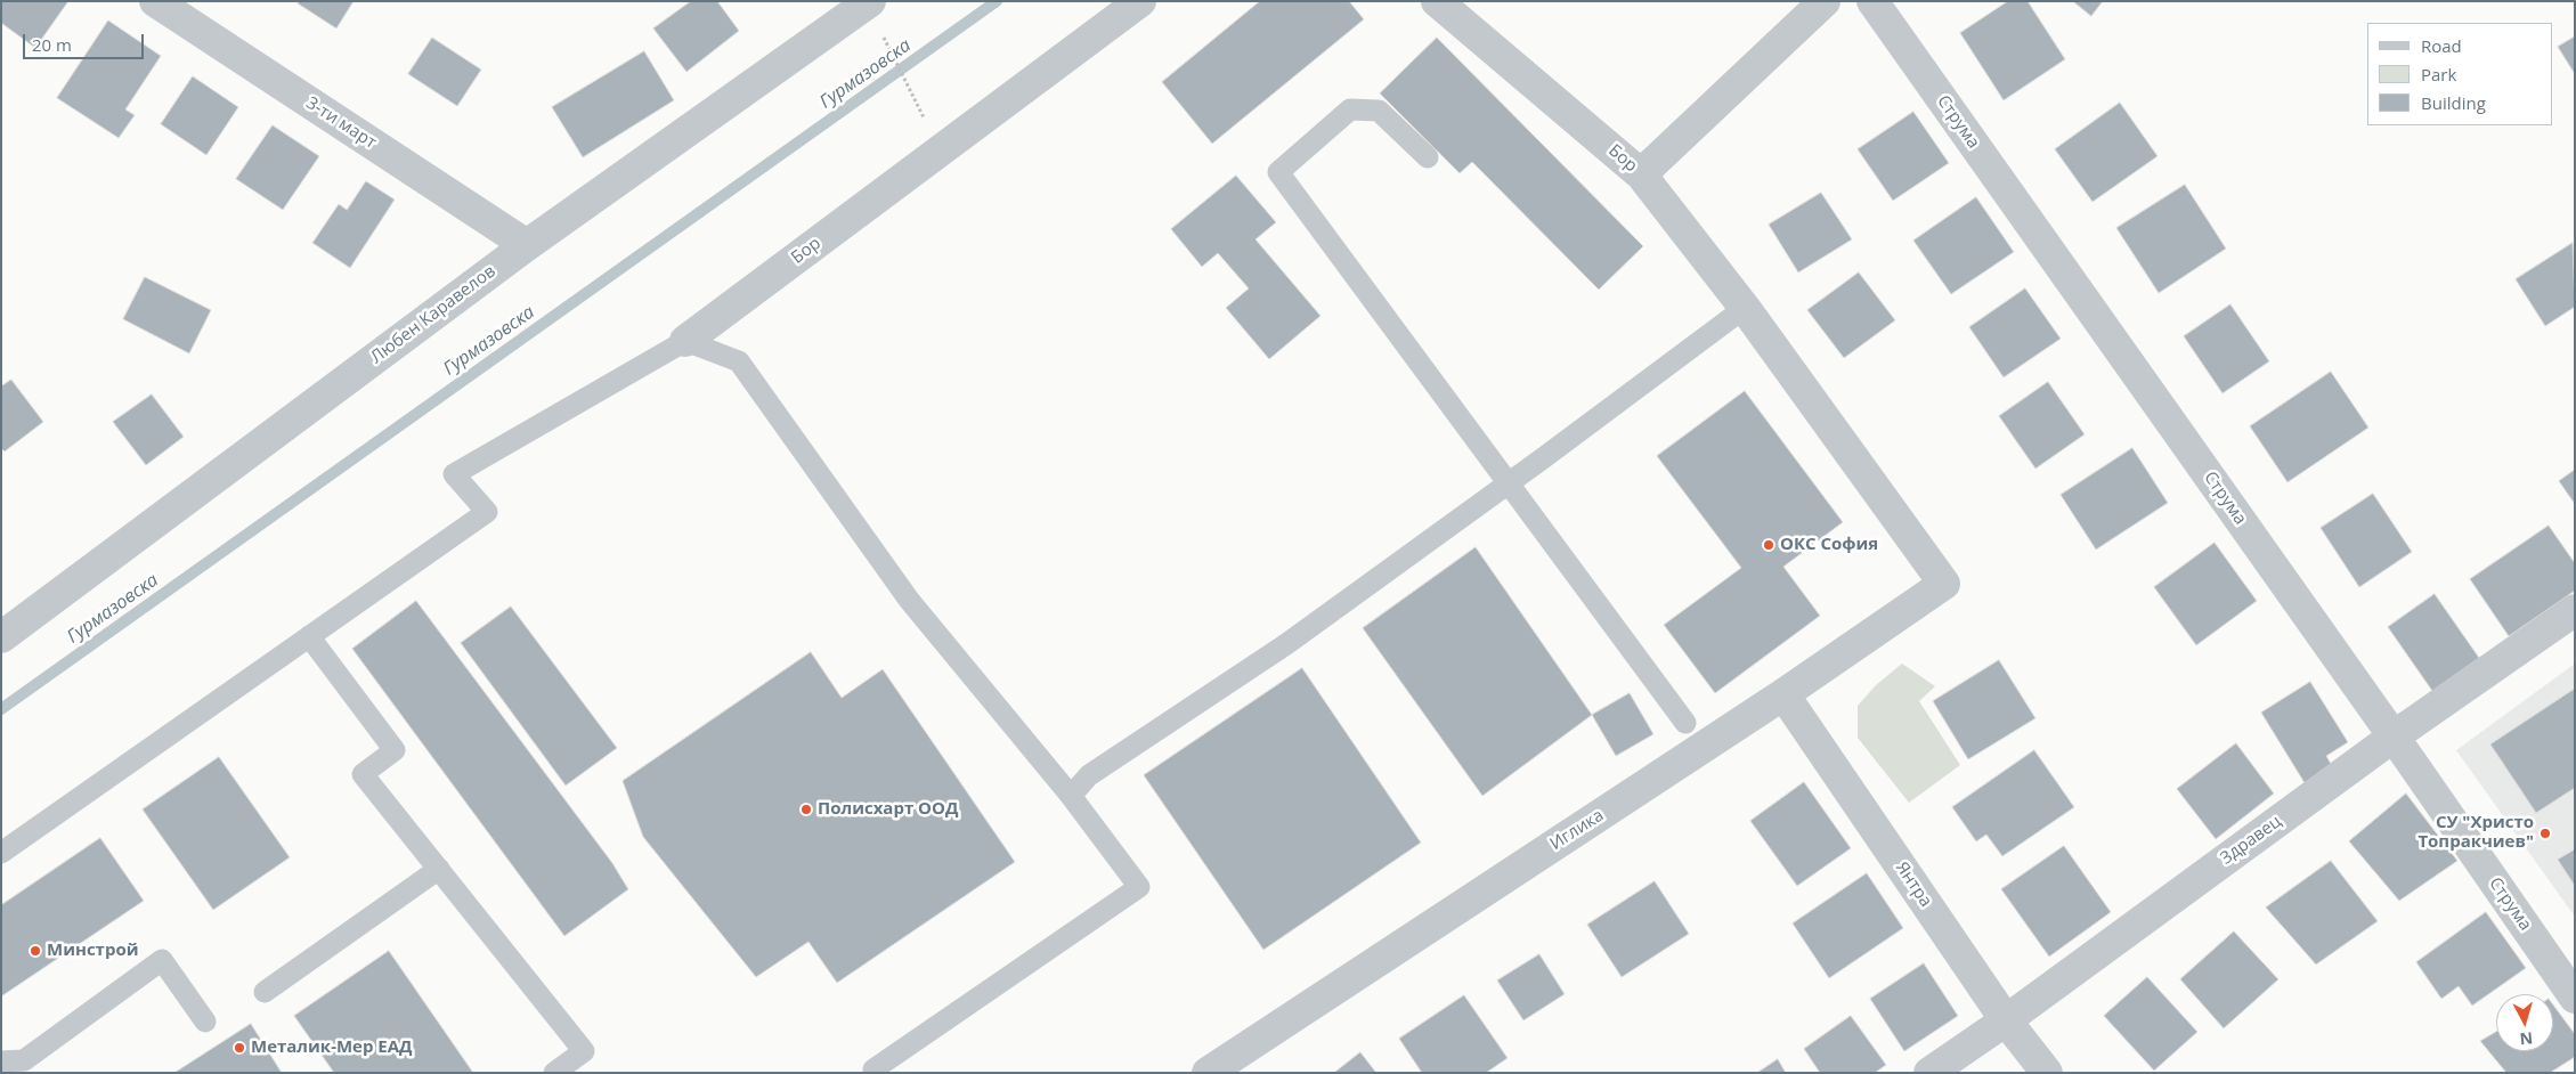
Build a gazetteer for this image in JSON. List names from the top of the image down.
{
  "streets": {
    "street": [
      "Струма",
      "3-ти март",
      "Бор",
      "Любен Каравелов",
      "Иглика",
      "Здравец",
      "Янтра"
    ]
  },
  "crossings": [
    ["Струма", "Здравец"],
    ["3-ти март", "Любен Каравелов"],
    ["Иглика", "Янтра"],
    ["Здравец", "Янтра"]
  ],
  "water": ["Гурмазовска"],
  "places": [
    "ОКС София",
    "Полисхарт ООД",
    "СУ \"Христо Топракчиев\"",
    "Минстрой",
    "Металик-Мер ЕАД"
  ],
  "legend": ["Road", "Park", "Building"],
  "scale_bar": "20 m",
  "north": "bottom"
}
